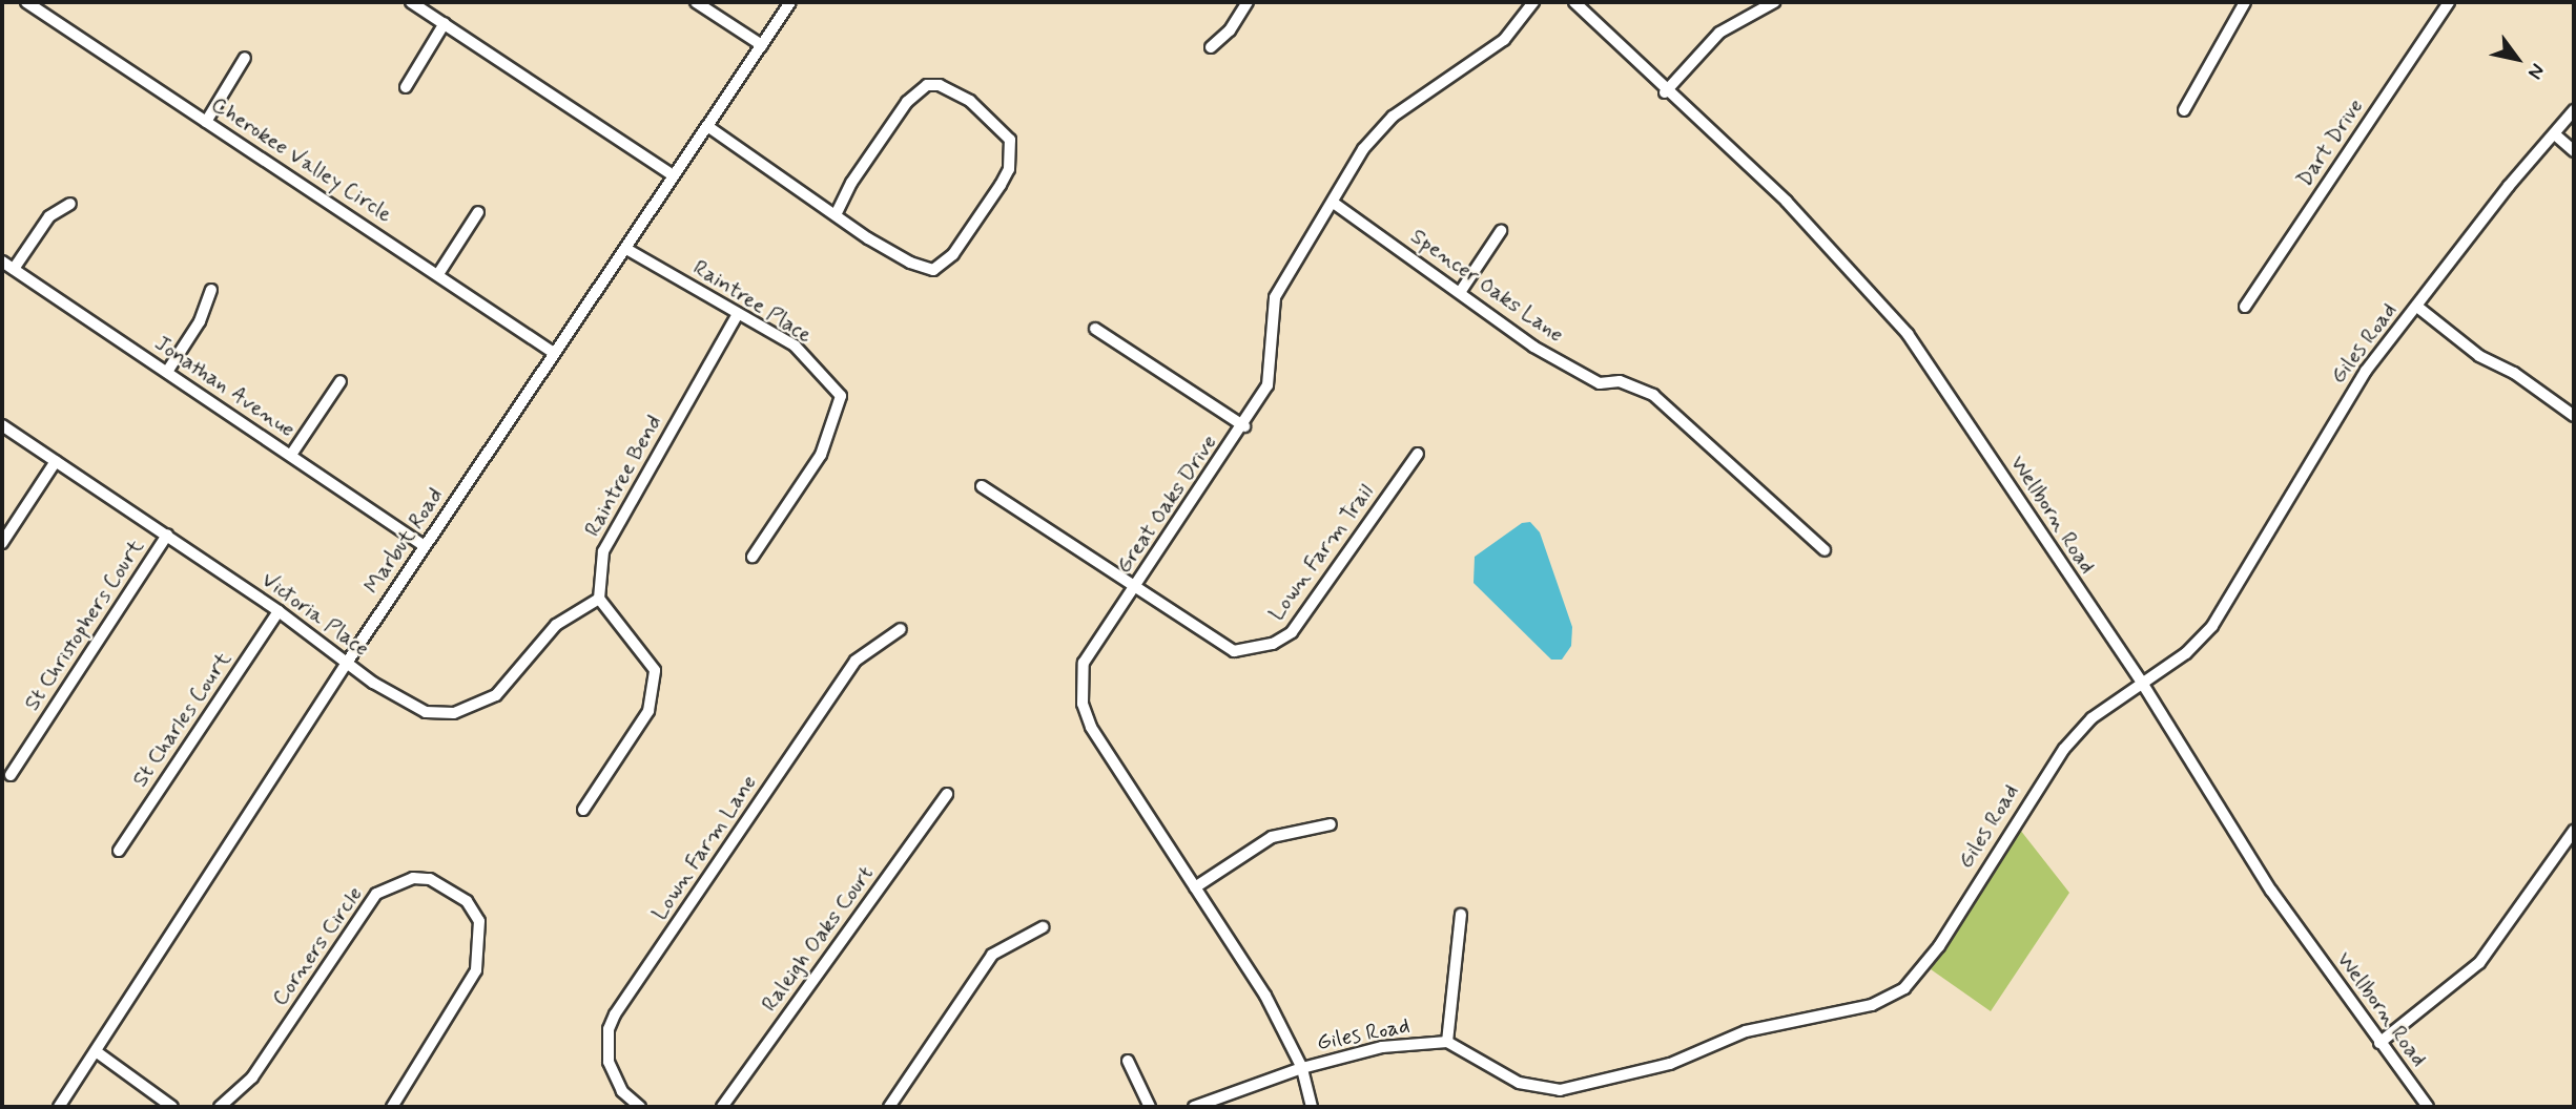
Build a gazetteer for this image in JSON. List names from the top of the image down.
{
  "streets": {
    "street": [
      "Dart Drive",
      "Cherokee Valley Circle",
      "Spencer Oaks Lane",
      "Raintree Place",
      "Giles Road",
      "Jonathan Avenue",
      "Raintree Bend",
      "Great Oaks Drive",
      "Wellborn Road",
      "Marbut Road",
      "Lown Farm Trail",
      "Victoria Place",
      "St Christophers Court",
      "St Charles Court",
      "Lown Farm Lane",
      "Raleigh Oaks Court",
      "Corners Circle"
    ]
  },
  "crossings": [
    ["Cherokee Valley Circle", "Marbut Road"],
    ["Spencer Oaks Lane", "Great Oaks Drive"],
    ["Raintree Place", "Raintree Bend"],
    ["Raintree Place", "Marbut Road"],
    ["Giles Road", "Great Oaks Drive"],
    ["Giles Road", "Wellborn Road"],
    ["Jonathan Avenue", "Marbut Road"],
    ["Raintree Bend", "Victoria Place"],
    ["Great Oaks Drive", "Lown Farm Trail"],
    ["Marbut Road", "Victoria Place"],
    ["Victoria Place", "St Christophers Court"],
    ["Victoria Place", "St Charles Court"]
  ],
  "north": "bottom right"
}
